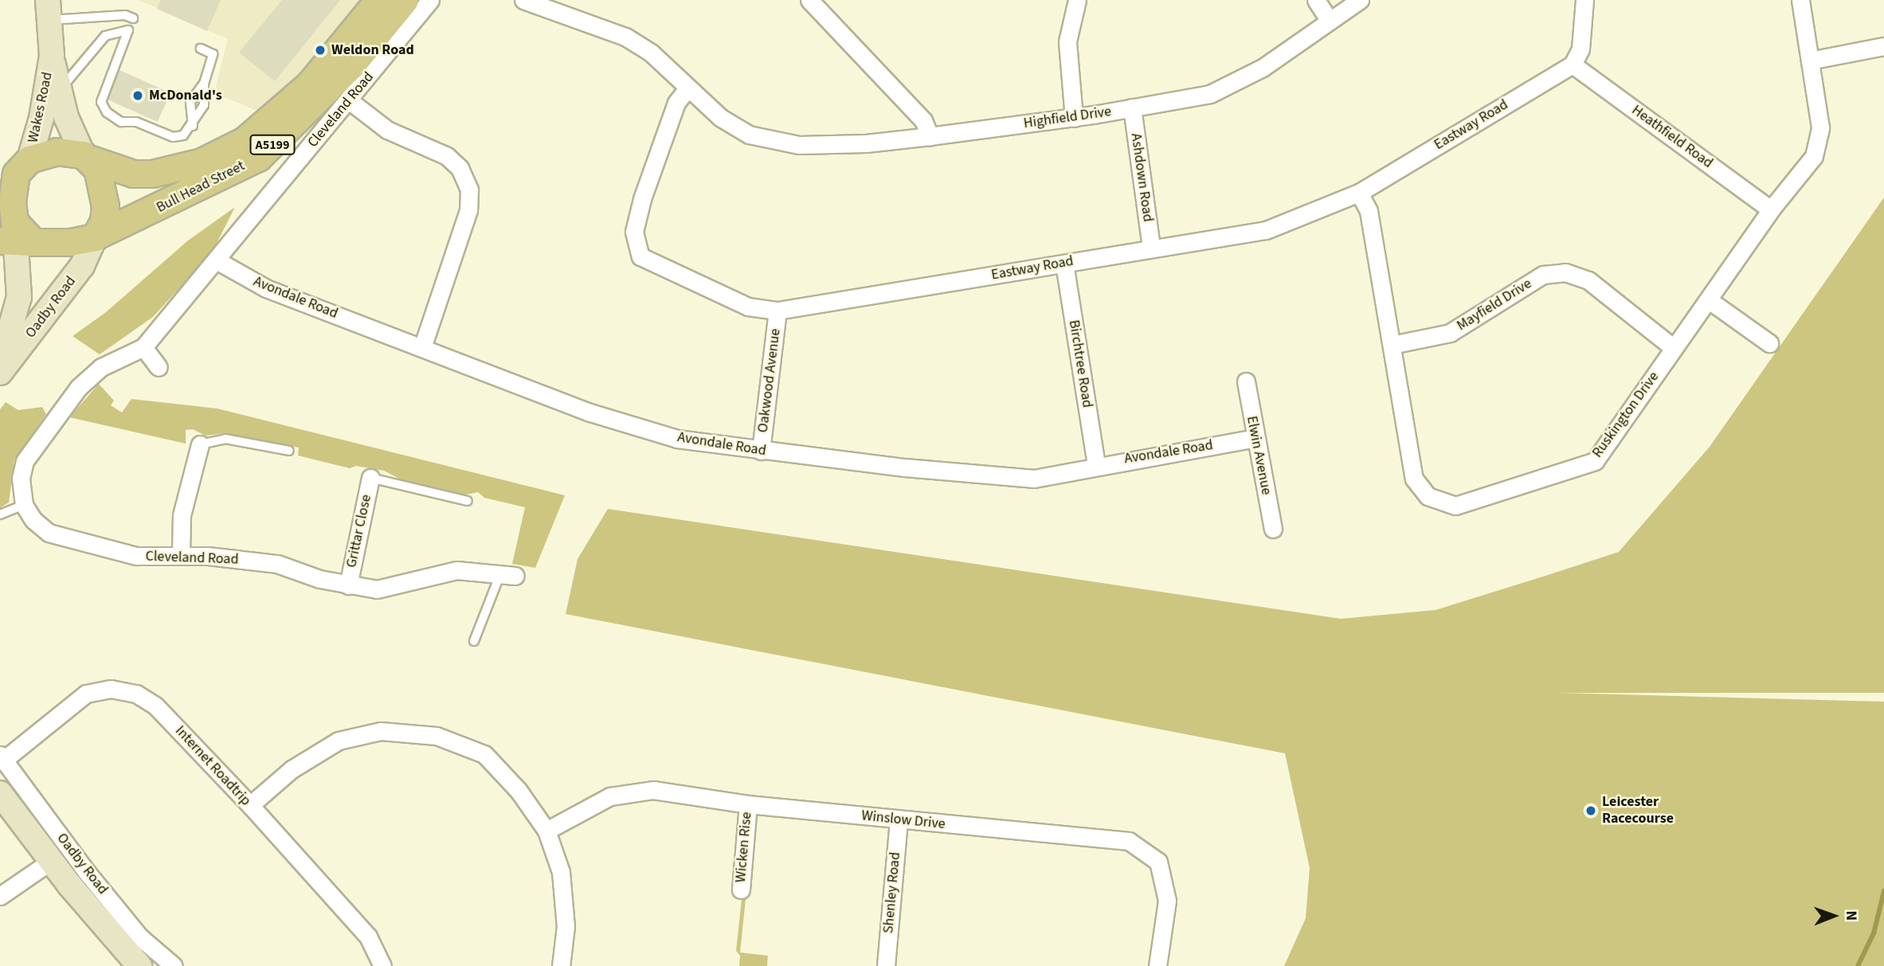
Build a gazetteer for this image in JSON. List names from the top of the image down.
{
  "streets": {
    "main road": [
      "Wakes Road",
      "A5199",
      "Bull Head Street",
      "Oadby Road"
    ],
    "street": [
      "Cleveland Road",
      "Highfield Drive",
      "Eastway Road",
      "Heathfield Road",
      "Ashdown Road",
      "Avondale Road",
      "Mayfield Drive",
      "Birchtree Road",
      "Oakwood Avenue",
      "Ruskington Drive",
      "Elwin Avenue",
      "Grittar Close",
      "Internet Roadtrip",
      "Winslow Drive",
      "Wicken Rise",
      "Shenley Road"
    ]
  },
  "crossings": [
    ["Wakes Road", "Bull Head Street"],
    ["Wakes Road", "Oadby Road"],
    ["Cleveland Road", "Avondale Road"],
    ["Cleveland Road", "Grittar Close"],
    ["Highfield Drive", "Eastway Road"],
    ["Highfield Drive", "Ashdown Road"],
    ["Eastway Road", "Heathfield Road"],
    ["Eastway Road", "Ashdown Road"],
    ["Eastway Road", "Birchtree Road"],
    ["Eastway Road", "Oakwood Avenue"],
    ["Eastway Road", "Ruskington Drive"],
    ["Heathfield Road", "Ruskington Drive"],
    ["Bull Head Street", "Oadby Road"],
    ["Avondale Road", "Birchtree Road"],
    ["Avondale Road", "Oakwood Avenue"],
    ["Avondale Road", "Elwin Avenue"],
    ["Mayfield Drive", "Ruskington Drive"],
    ["Oadby Road", "Internet Roadtrip"],
    ["Winslow Drive", "Wicken Rise"],
    ["Winslow Drive", "Shenley Road"]
  ],
  "places": ["Weldon Road", "McDonald's", "Leicester Racecourse"],
  "north": "right"
}
